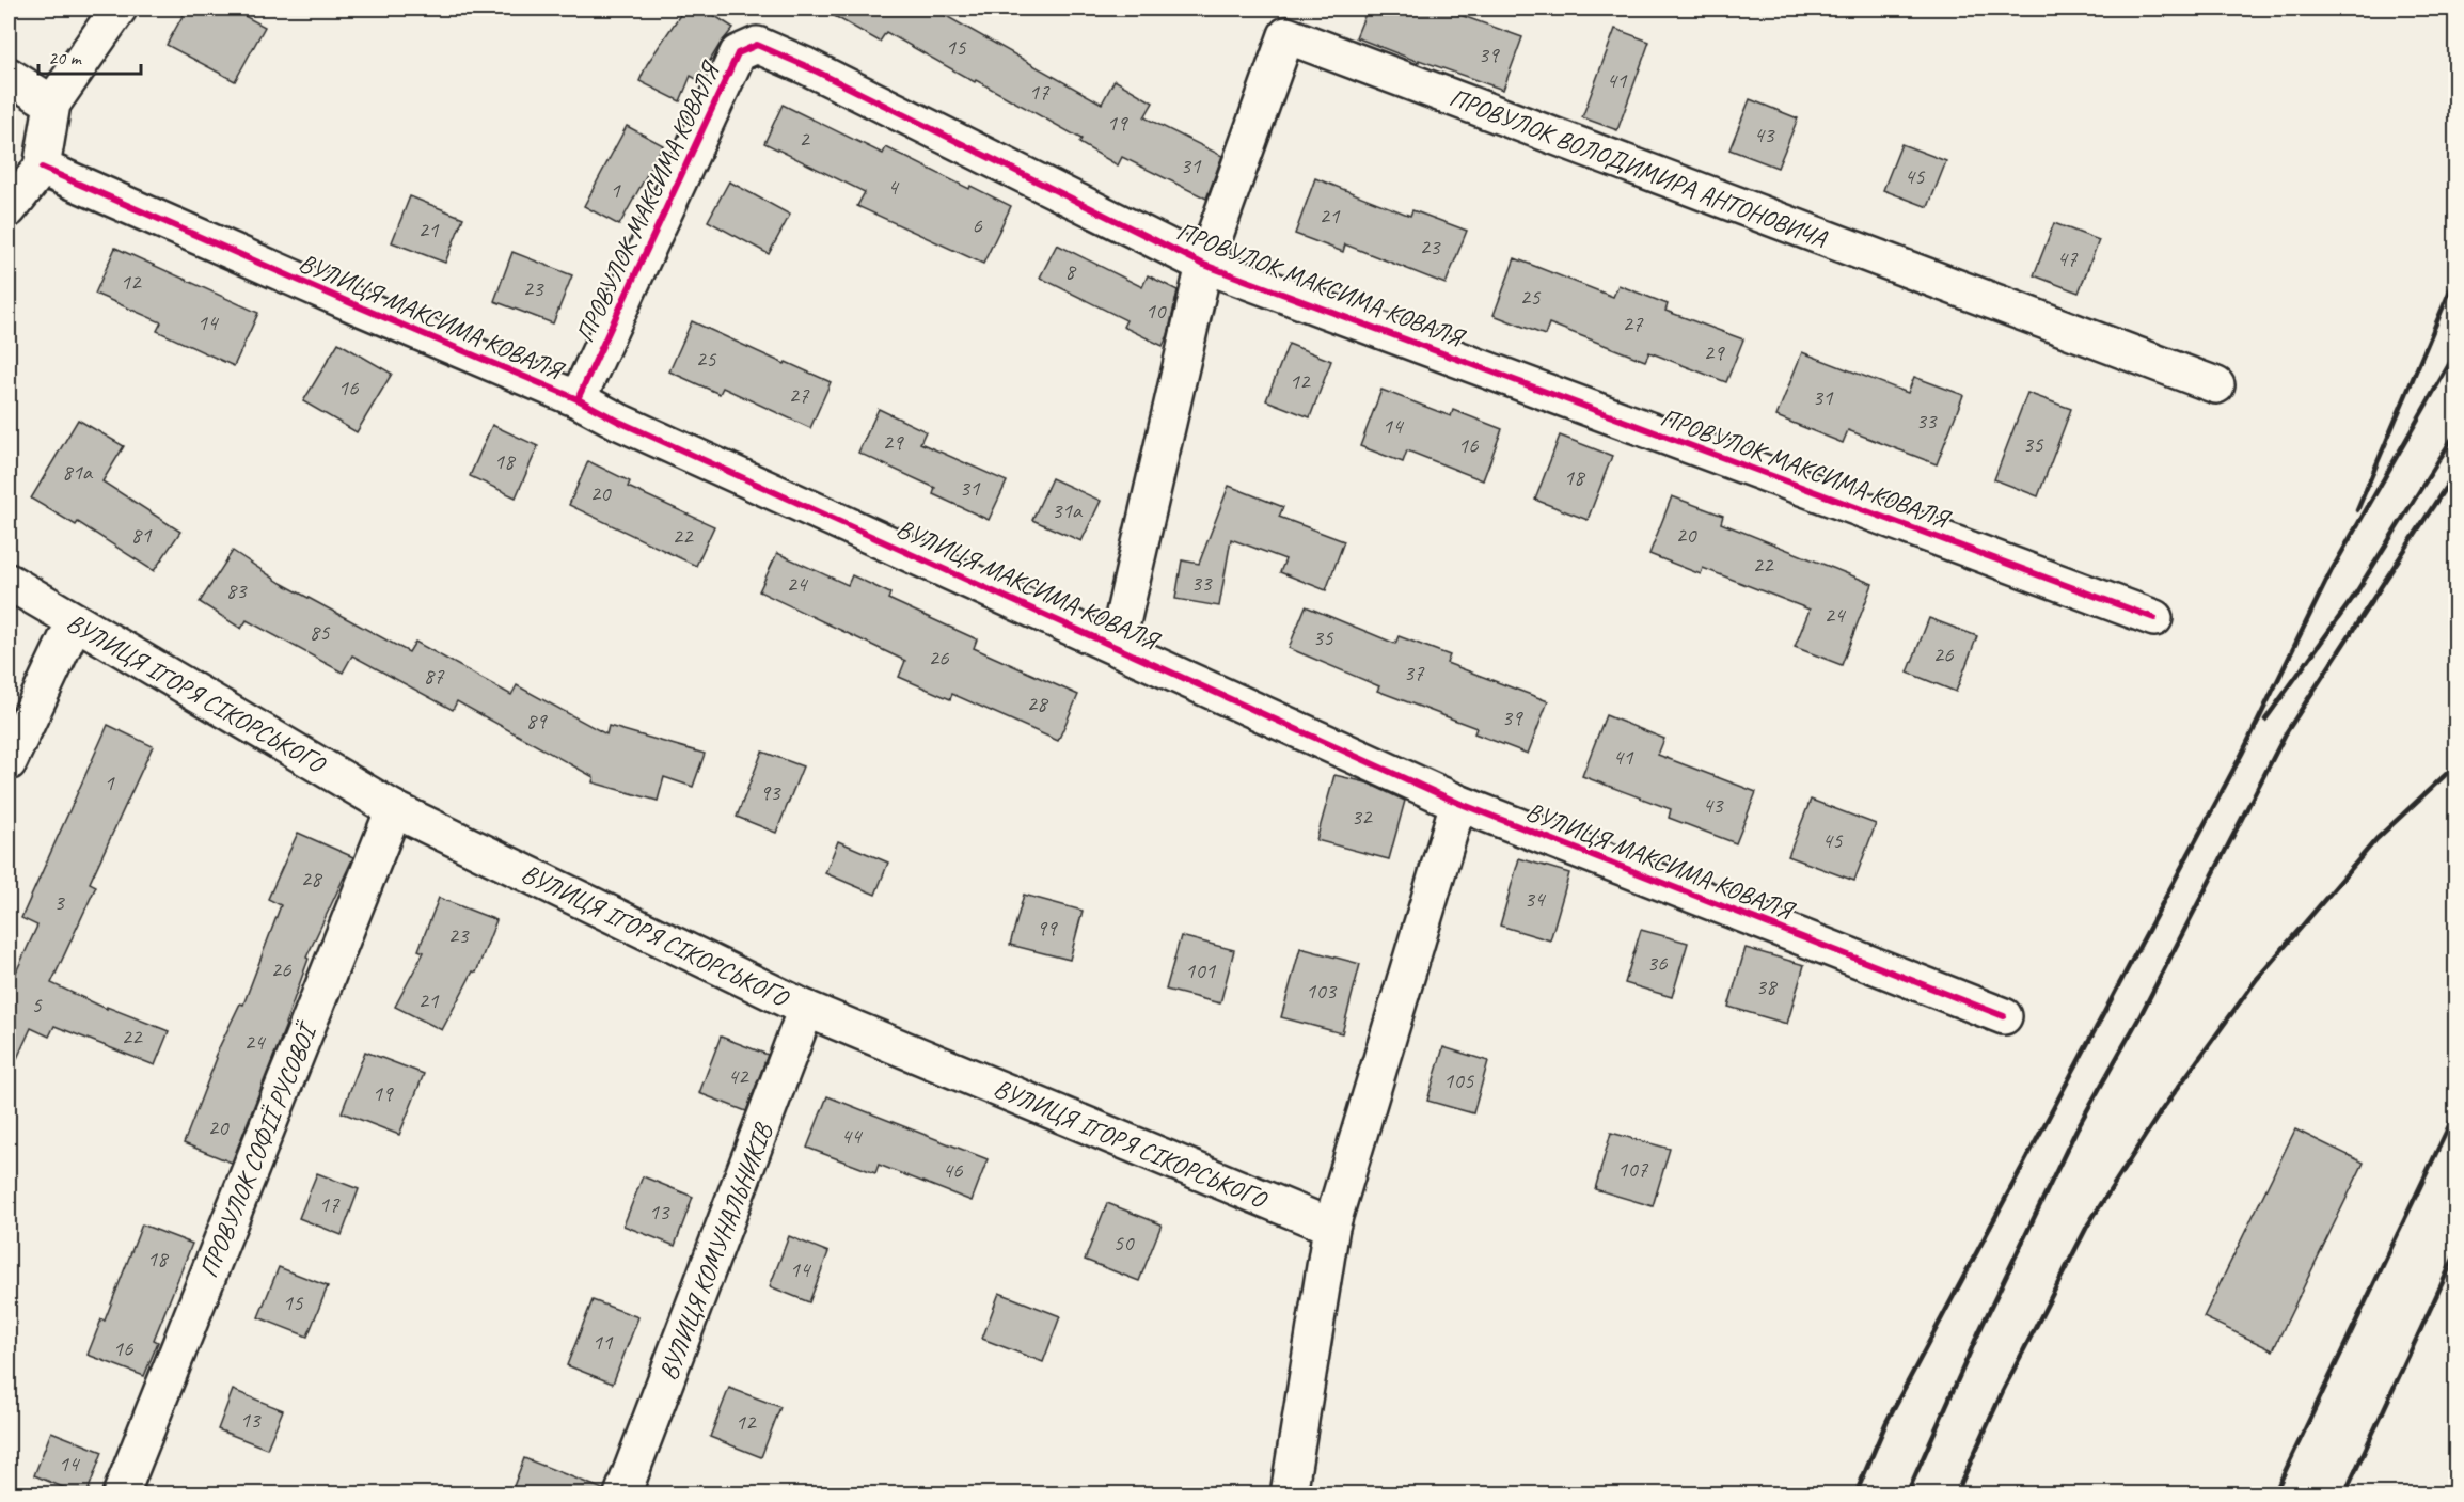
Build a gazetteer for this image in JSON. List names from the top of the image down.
{
  "streets": {
    "street": [
      "ПРОВУЛОК ВОЛОДИМИРА АНТОНОВИЧА",
      "ПРОВУЛОК МАКСИМА КОВАЛЯ",
      "ВУЛИЦЯ МАКСИМА КОВАЛЯ",
      "ВУЛИЦЯ ІГОРЯ СІКОРСЬКОГО",
      "ПРОВУЛОК СОФІЇ РУСОВОЇ",
      "ВУЛИЦЯ КОМУНАЛЬНИКІВ"
    ]
  },
  "crossings": [
    ["ПРОВУЛОК ВОЛОДИМИРА АНТОНОВИЧА", "ПРОВУЛОК МАКСИМА КОВАЛЯ"],
    ["ПРОВУЛОК МАКСИМА КОВАЛЯ", "ВУЛИЦЯ МАКСИМА КОВАЛЯ"],
    ["ВУЛИЦЯ ІГОРЯ СІКОРСЬКОГО", "ПРОВУЛОК СОФІЇ РУСОВОЇ"],
    ["ВУЛИЦЯ ІГОРЯ СІКОРСЬКОГО", "ВУЛИЦЯ КОМУНАЛЬНИКІВ"]
  ],
  "house_numbers": [
    "15",
    "39",
    "41",
    "17",
    "19",
    "43",
    "2",
    "31",
    "45",
    "4",
    "1",
    "21",
    "6",
    "21",
    "23",
    "47",
    "8",
    "12",
    "23",
    "25",
    "10",
    "14",
    "27",
    "29",
    "25",
    "12",
    "16",
    "27",
    "31",
    "33",
    "14",
    "29",
    "35",
    "16",
    "18",
    "81а",
    "18",
    "31",
    "20",
    "31а",
    "81",
    "20",
    "22",
    "22",
    "33",
    "24",
    "83",
    "24",
    "85",
    "35",
    "26",
    "26",
    "37",
    "87",
    "28",
    "39",
    "89",
    "41",
    "1",
    "93",
    "43",
    "32",
    "45",
    "28",
    "34",
    "3",
    "99",
    "23",
    "36",
    "26",
    "101",
    "38",
    "103",
    "21",
    "5",
    "22",
    "24",
    "42",
    "105",
    "19",
    "20",
    "44",
    "107",
    "46",
    "17",
    "13",
    "50",
    "18",
    "14",
    "15",
    "11",
    "16",
    "13",
    "12",
    "14"
  ],
  "scale_bar": "20 m"
}
